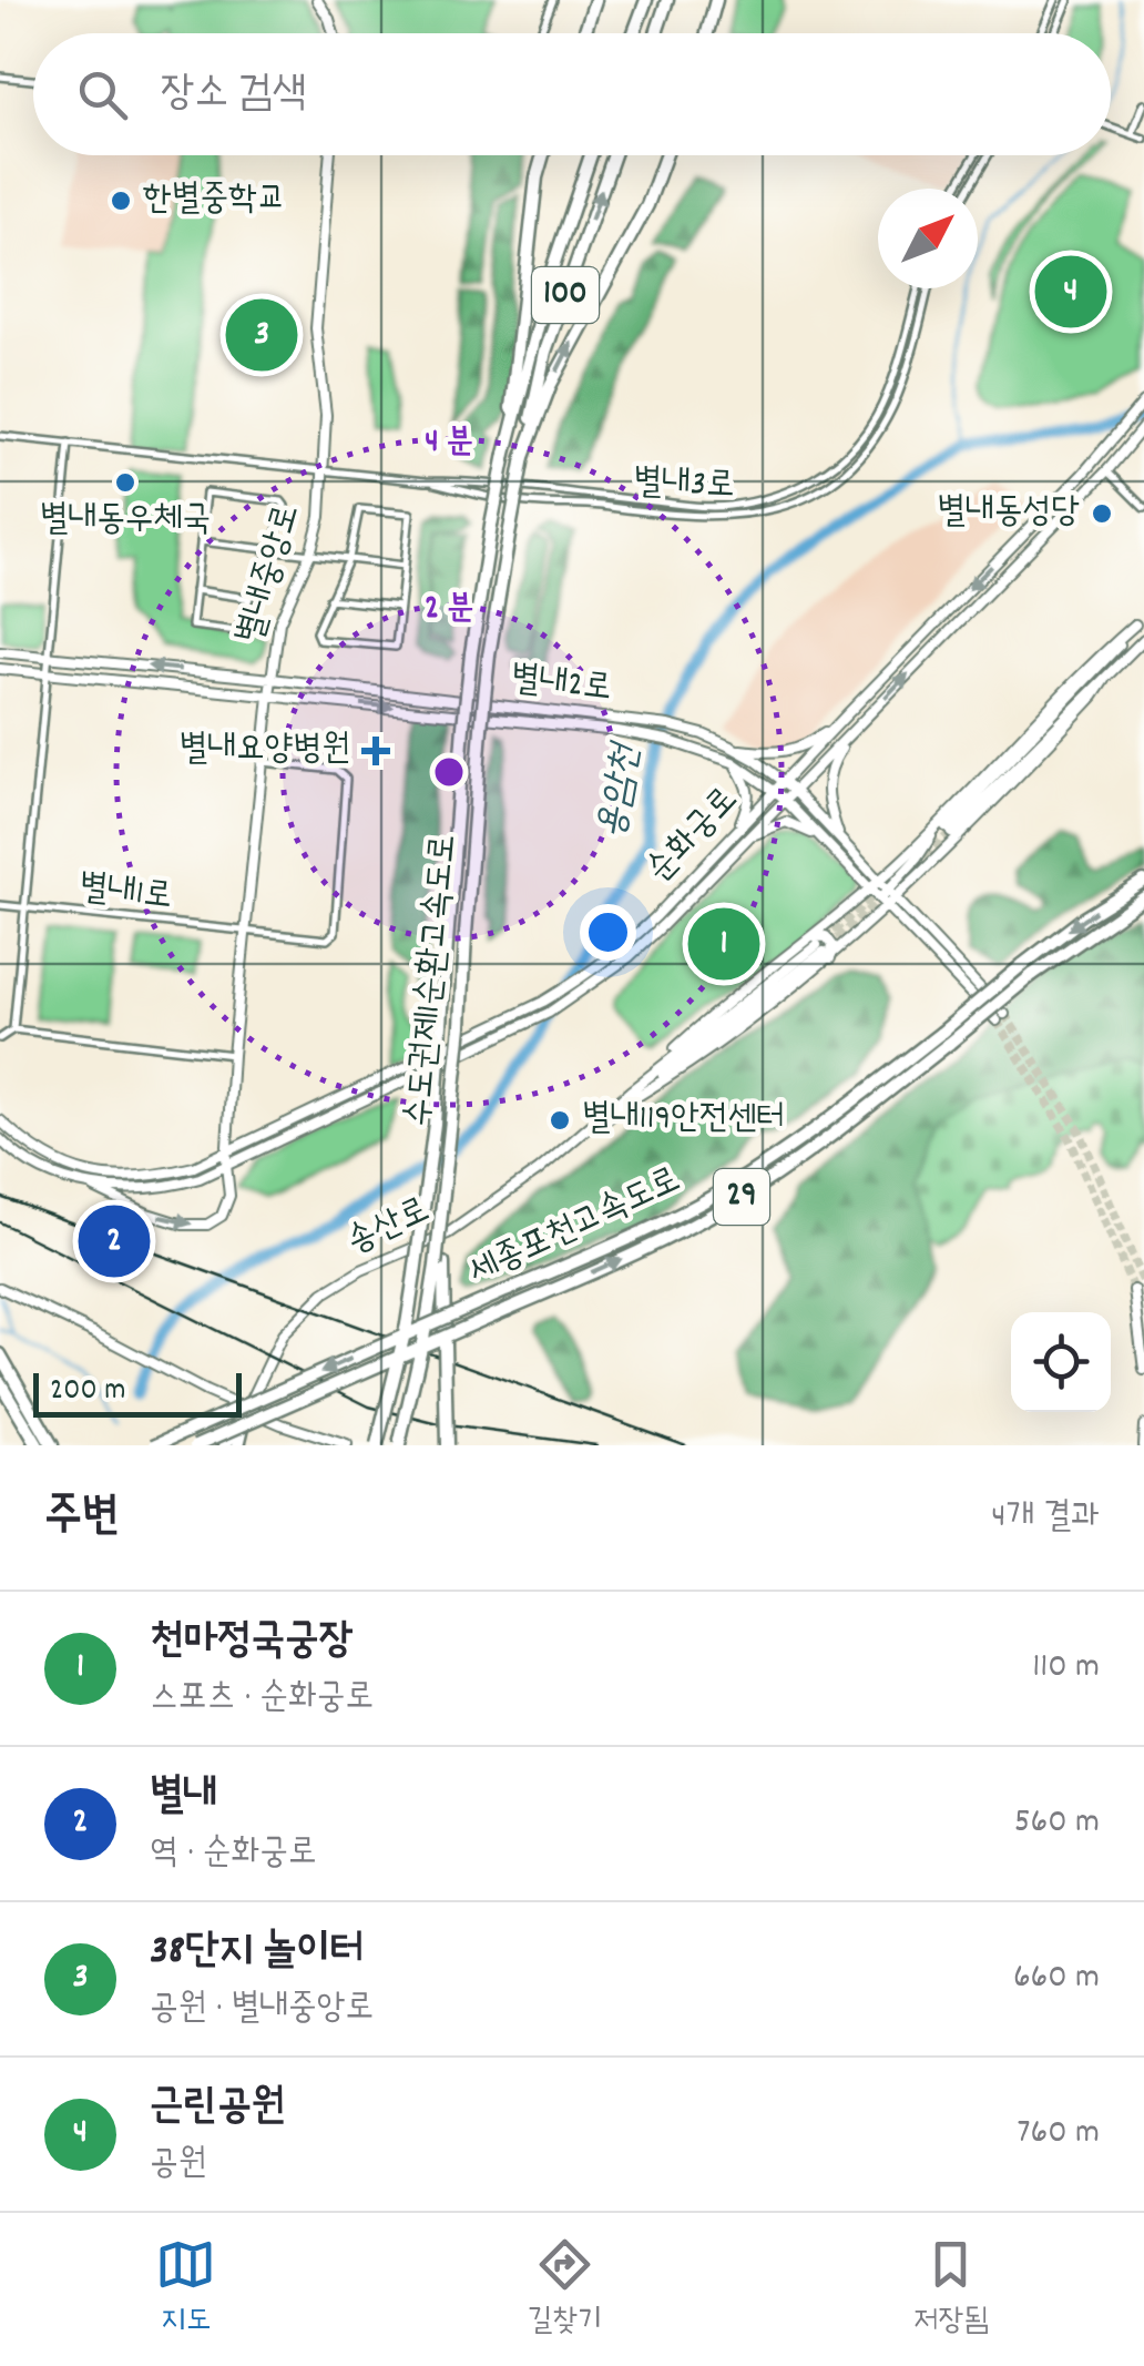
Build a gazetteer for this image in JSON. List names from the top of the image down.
{
  "streets": {
    "highway": [
      "100",
      "수도권제1순환고속도로",
      "29",
      "세종포천고속도로"
    ],
    "street": [
      "별내3로",
      "별내중앙로",
      "별내2로",
      "순화궁로",
      "별내1로",
      "송산로"
    ]
  },
  "crossings": [
    ["별내3로", "별내중앙로"],
    ["별내중앙로", "별내2로"],
    ["별내중앙로", "순화궁로"],
    ["별내중앙로", "별내1로"],
    ["별내2로", "순화궁로"]
  ],
  "water": ["용암천"],
  "places": {
    "other": [
      "한별중학교",
      "별내동우체국",
      "별내동성당",
      "별내119안전센터"
    ],
    "health": ["별내요양병원"]
  },
  "scale_bar": "200 m",
  "north": "top right",
  "page": {
    "search": "장소 검색",
    "pins": [
      "4",
      "3",
      "1",
      "2"
    ],
    "scale": "200 m",
    "heading": ["주변", "4개 결과"],
    "list": [
      {
        "mark": "1",
        "name": "천마정국궁장",
        "note": "스포츠 · 순화궁로",
        "value": "110 m"
      },
      {
        "mark": "2",
        "name": "별내",
        "note": "역 · 순화궁로",
        "value": "560 m"
      },
      {
        "mark": "3",
        "name": "38단지 놀이터",
        "note": "공원 · 별내중앙로",
        "value": "660 m"
      },
      {
        "mark": "4",
        "name": "근린공원",
        "note": "공원",
        "value": "760 m"
      }
    ],
    "nav": ["지도", "길찾기", "저장됨"]
  },
  "rings": ["4 분", "2 분"]
}
